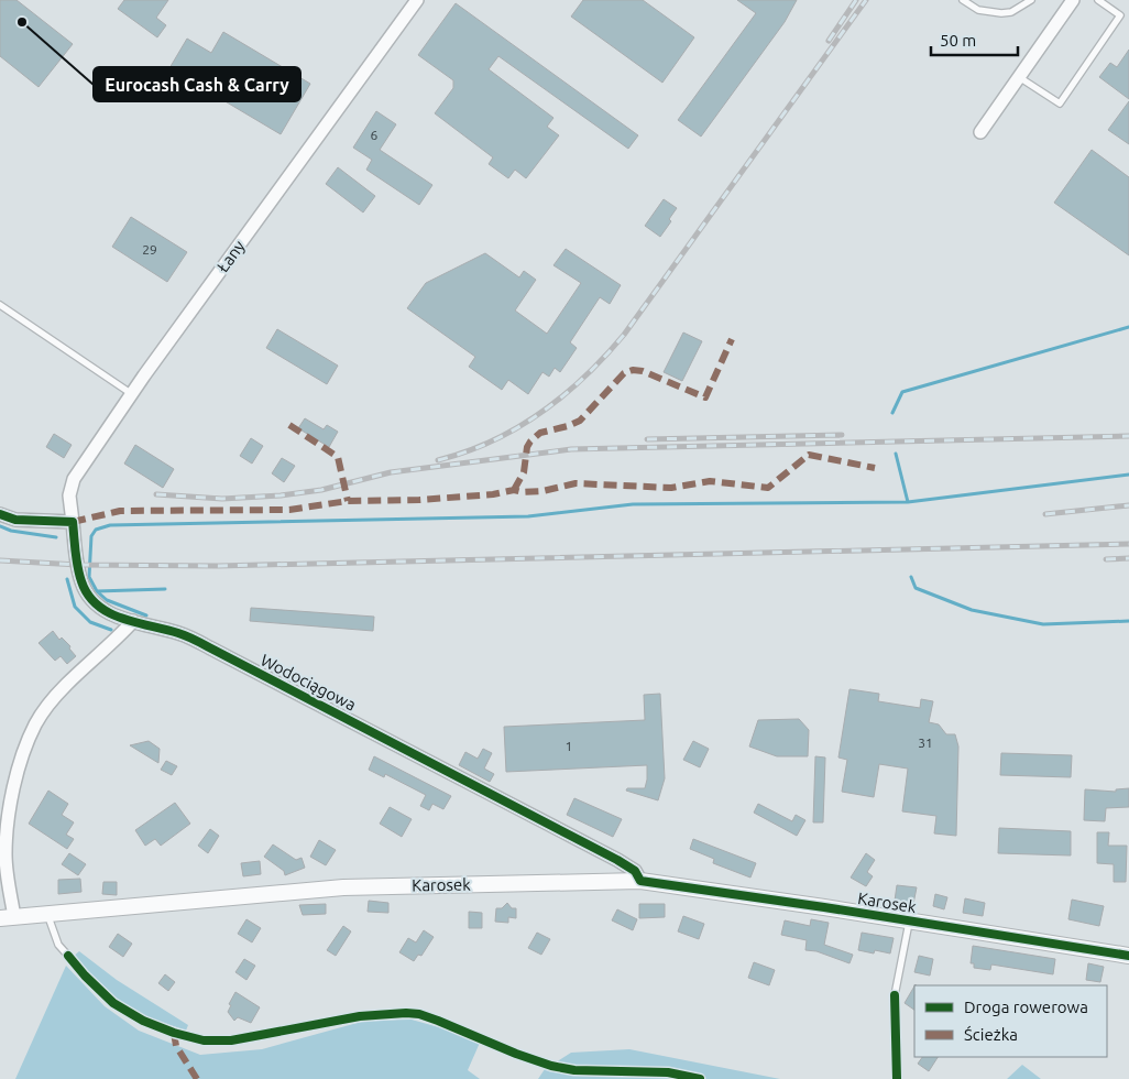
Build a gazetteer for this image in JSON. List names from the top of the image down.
{
  "streets": {
    "street": ["Łany", "Wodociągowa", "Karosek"]
  },
  "crossings": [
    ["Łany", "Wodociągowa"],
    ["Wodociągowa", "Karosek"]
  ],
  "places": ["Eurocash Cash & Carry"],
  "house_numbers": [
    "6",
    "29",
    "31",
    "1"
  ],
  "legend": ["Droga rowerowa", "Ścieżka"],
  "scale_bar": "50 m"
}
